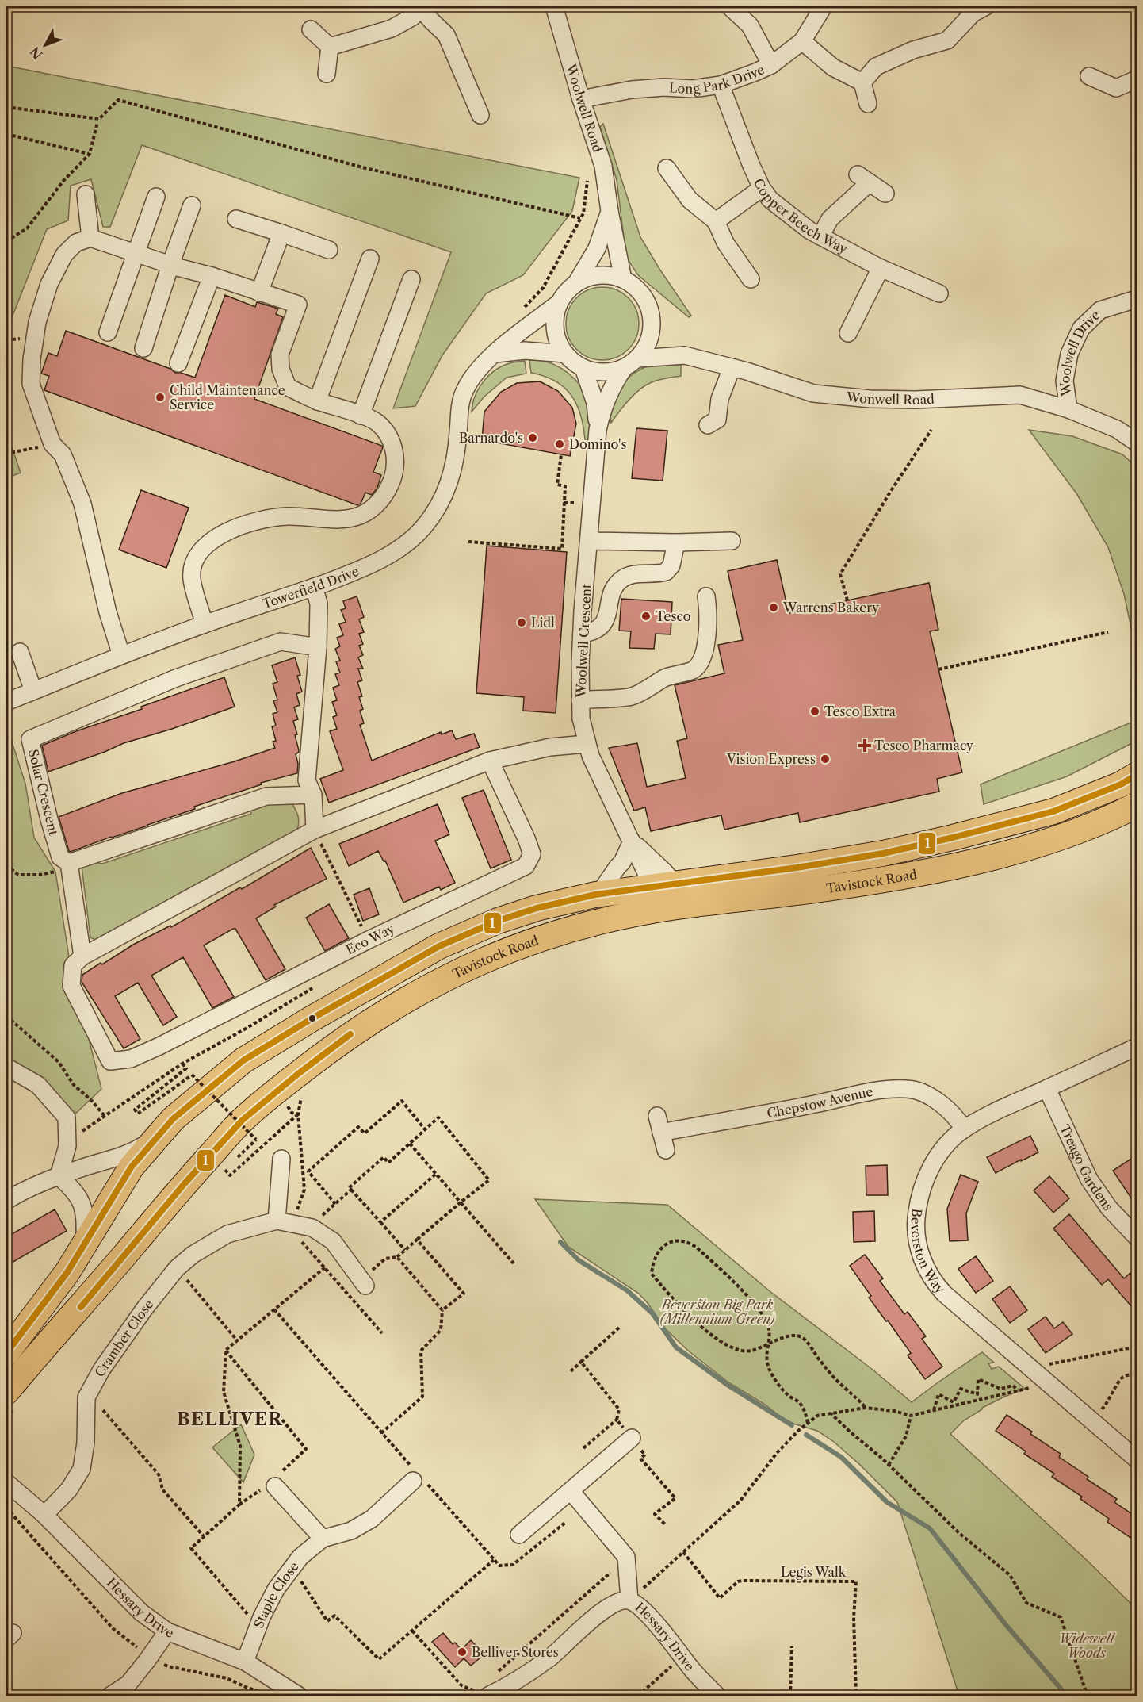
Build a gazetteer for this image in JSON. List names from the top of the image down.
{
  "streets": {
    "highway": ["Tavistock Road"],
    "street": [
      "Long Park Drive",
      "Woolwell Road",
      "Copper Beech Way",
      "Woolwell Drive",
      "Wonwell Road",
      "Towerfield Drive",
      "Woolwell Crescent",
      "Solar Crescent",
      "Eco Way",
      "Chepstow Avenue",
      "Treago Gardens",
      "Beverston Way",
      "Cramber Close",
      "Staple Close",
      "Hessary Drive"
    ],
    "path": ["Legis Walk"]
  },
  "crossings": [
    ["Long Park Drive", "Woolwell Road"],
    ["Long Park Drive", "Copper Beech Way"],
    ["Woolwell Road", "Wonwell Road"],
    ["Woolwell Road", "Towerfield Drive"],
    ["Woolwell Road", "Woolwell Crescent"],
    ["Woolwell Drive", "Wonwell Road"],
    ["Wonwell Road", "Towerfield Drive"],
    ["Wonwell Road", "Woolwell Crescent"],
    ["Towerfield Drive", "Woolwell Crescent"],
    ["Woolwell Crescent", "Tavistock Road"],
    ["Chepstow Avenue", "Beverston Way"],
    ["Treago Gardens", "Beverston Way"],
    ["Cramber Close", "Hessary Drive"],
    ["Staple Close", "Hessary Drive"]
  ],
  "districts": ["BELLIVER"],
  "parks": ["Beverston Big Park (Millennium Green)", "Widewell Woods"],
  "places": {
    "other": [
      "Child Maintenance Service",
      "Barnardo's",
      "Domino's",
      "Warrens Bakery",
      "Tesco",
      "Lidl",
      "Tesco Extra",
      "Vision Express",
      "Belliver Stores"
    ],
    "health": ["Tesco Pharmacy"]
  },
  "lines": ["transit line 1"],
  "north": "bottom left"
}
